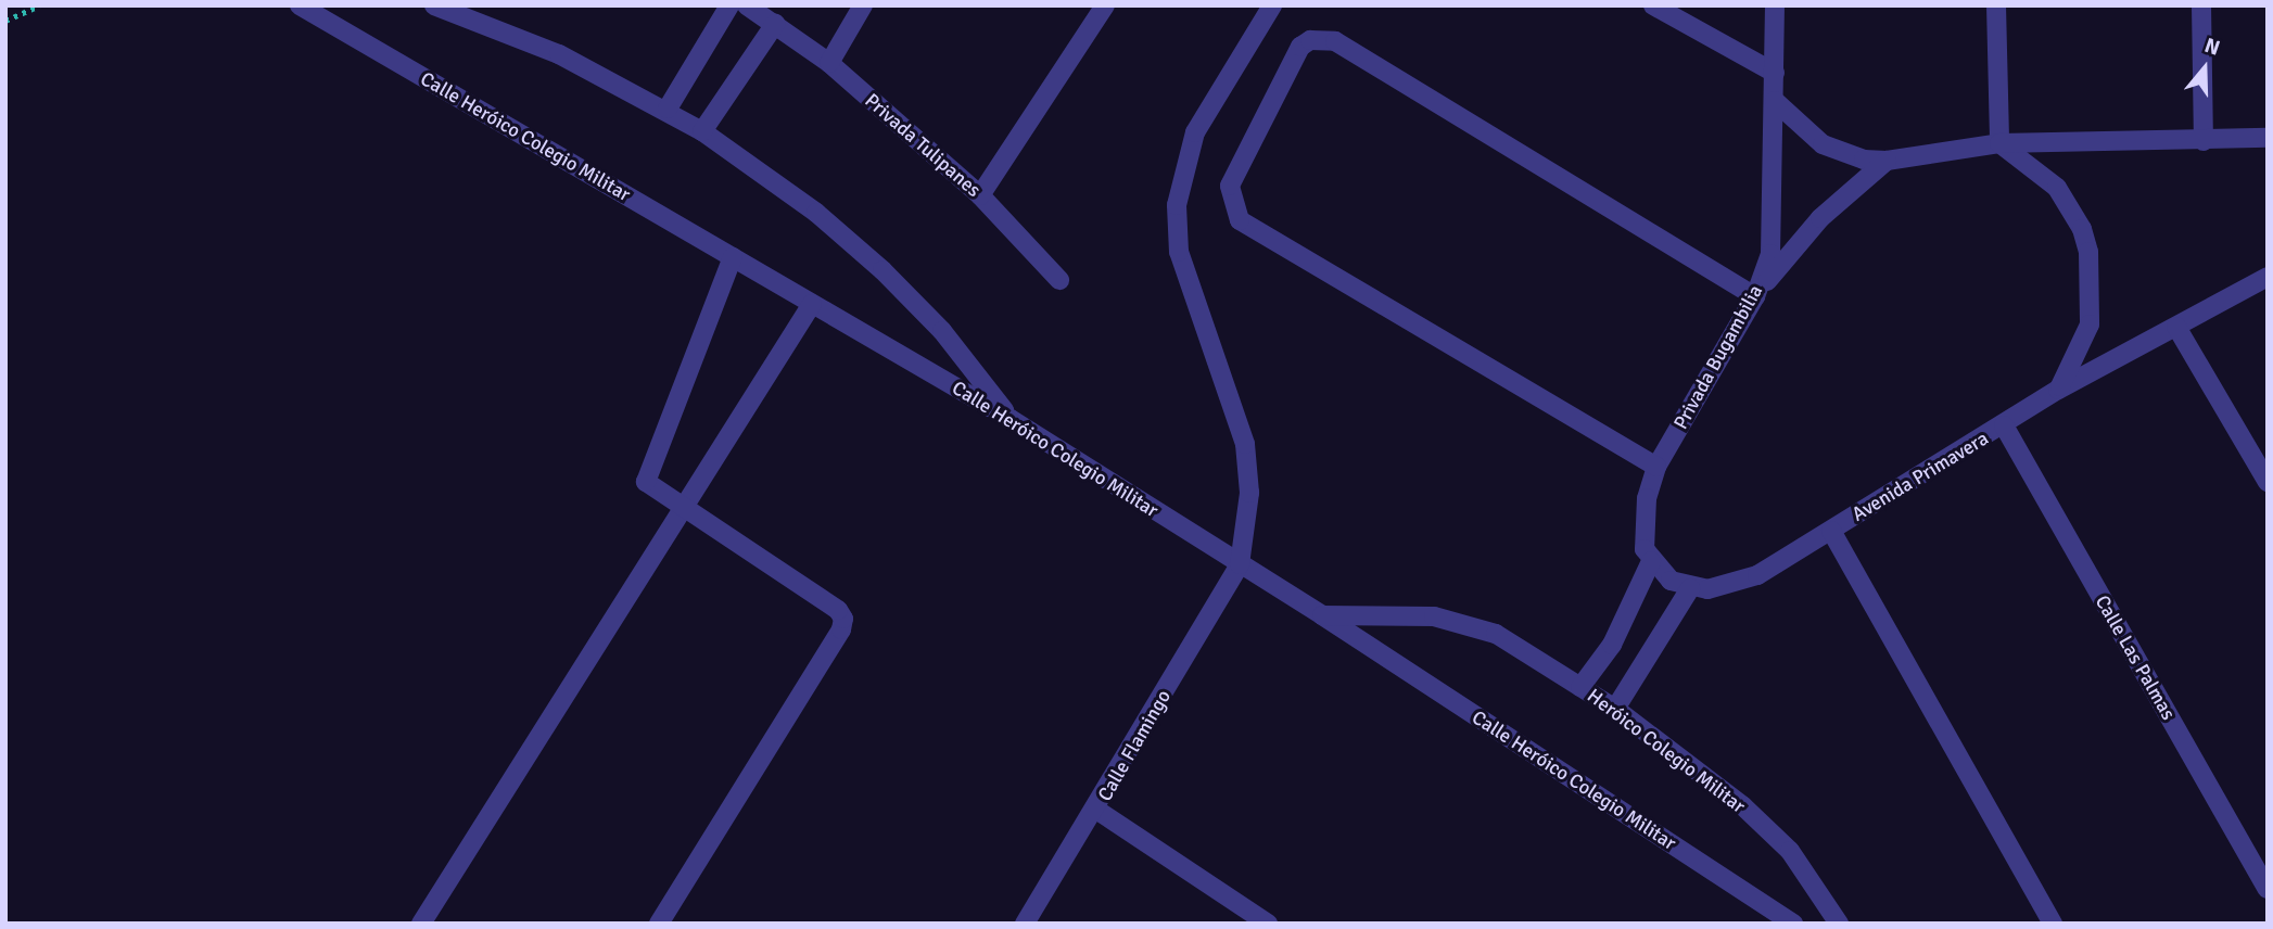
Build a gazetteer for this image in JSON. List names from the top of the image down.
{
  "streets": {
    "street": [
      "Calle Heróico Colegio Militar",
      "Privada Tulipanes",
      "Privada Bugambilia",
      "Avenida Primavera",
      "Calle Las Palmas",
      "Calle Flamingo",
      "Heróico Colegio Militar"
    ]
  },
  "crossings": [
    ["Calle Heróico Colegio Militar", "Calle Flamingo"],
    ["Calle Heróico Colegio Militar", "Heróico Colegio Militar"],
    ["Avenida Primavera", "Calle Las Palmas"]
  ],
  "north": "top"
}
